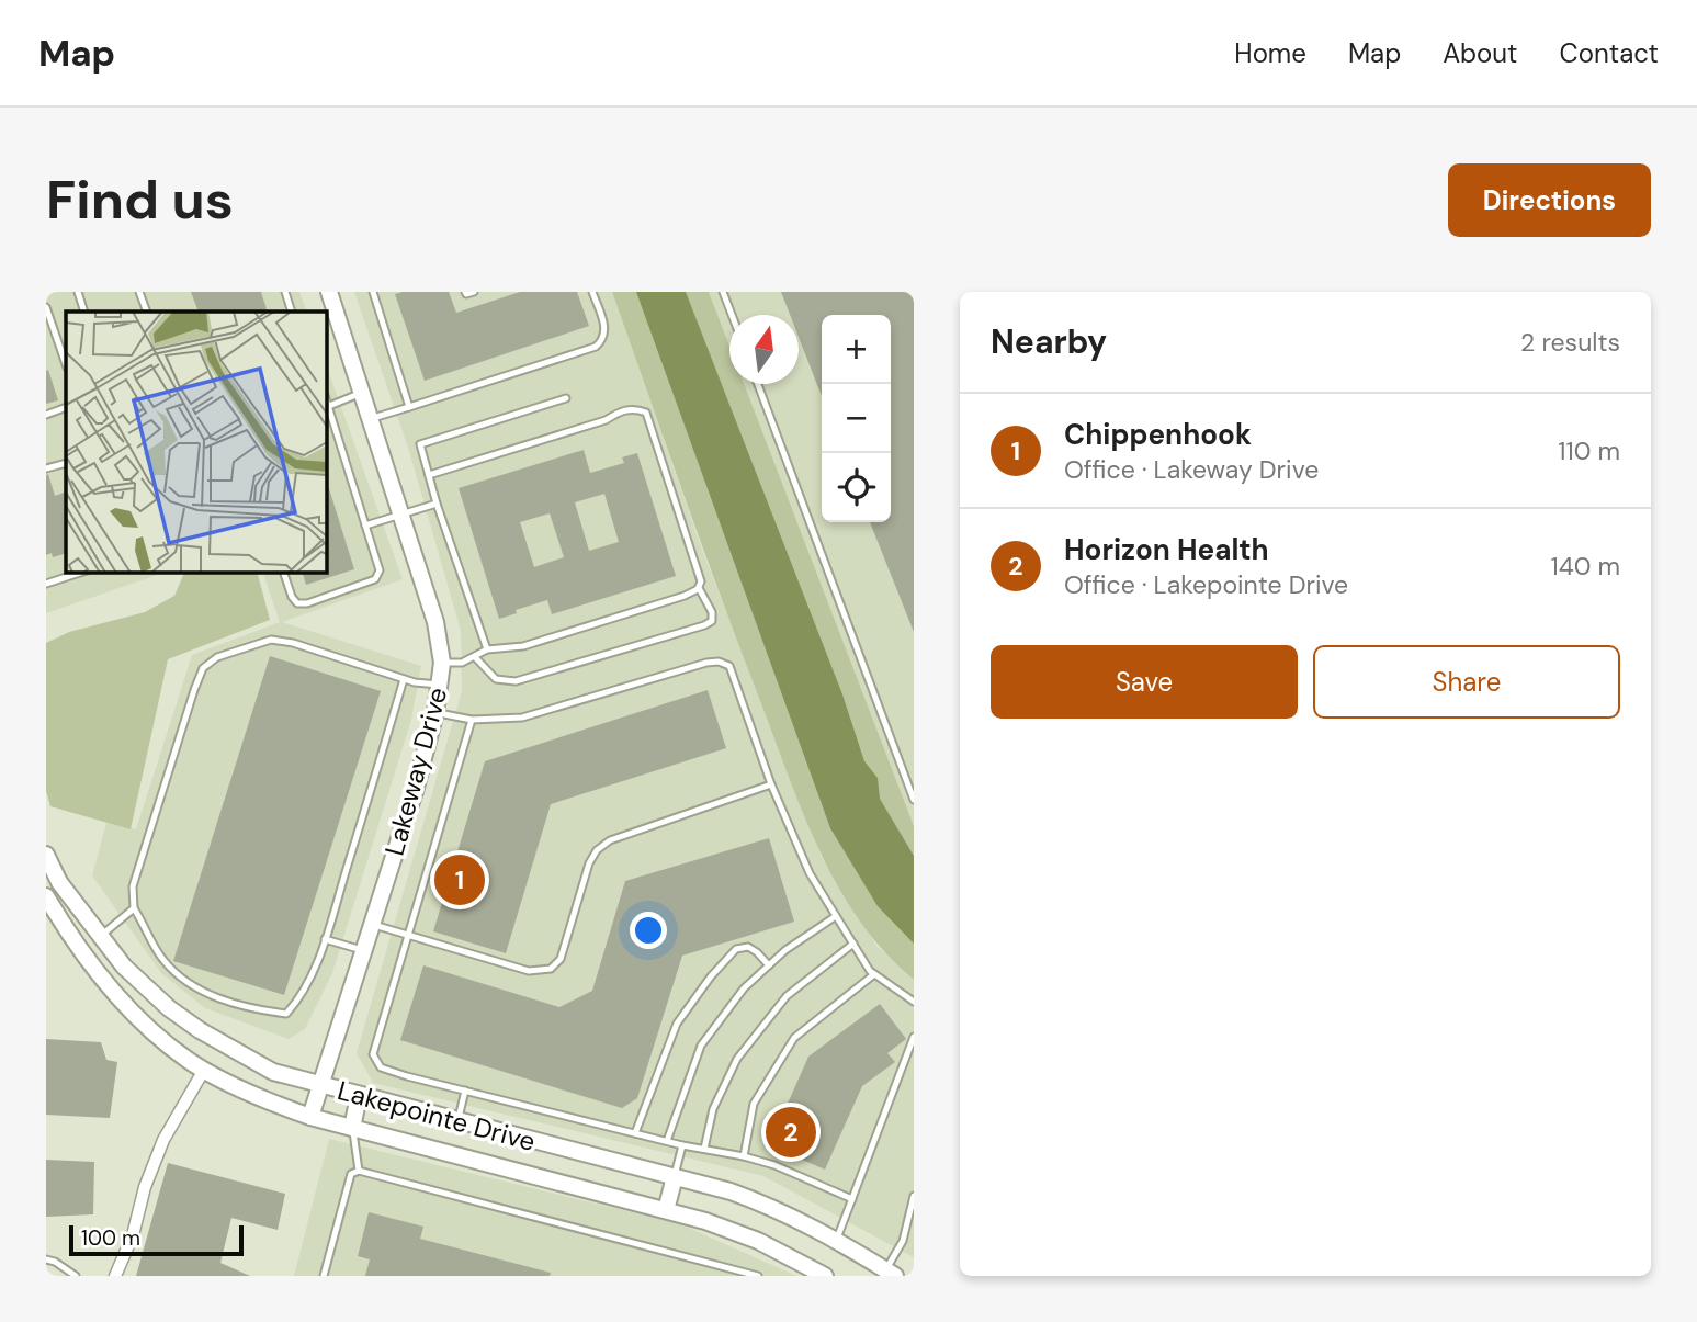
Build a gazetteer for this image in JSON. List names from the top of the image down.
{
  "streets": {
    "main road": ["Lakeway Drive", "Lakepointe Drive"]
  },
  "crossings": [
    ["Lakeway Drive", "Lakepointe Drive"]
  ],
  "scale_bar": "100 m",
  "north": "top",
  "page": {
    "header": "Map",
    "nav": [
      "Home",
      "Map",
      "About",
      "Contact"
    ],
    "buttons": [
      "Directions",
      ["Save", "Share"]
    ],
    "title": "Find us",
    "heading": ["Nearby", "2 results"],
    "map_buttons": ["+", "−"],
    "list": [
      {
        "mark": "1",
        "name": "Chippenhook",
        "note": "Office · Lakeway Drive",
        "value": "110 m"
      },
      {
        "mark": "2",
        "name": "Horizon Health",
        "note": "Office · Lakepointe Drive",
        "value": "140 m"
      }
    ],
    "pins": ["1", "2"],
    "scale": "100 m"
  }
}
